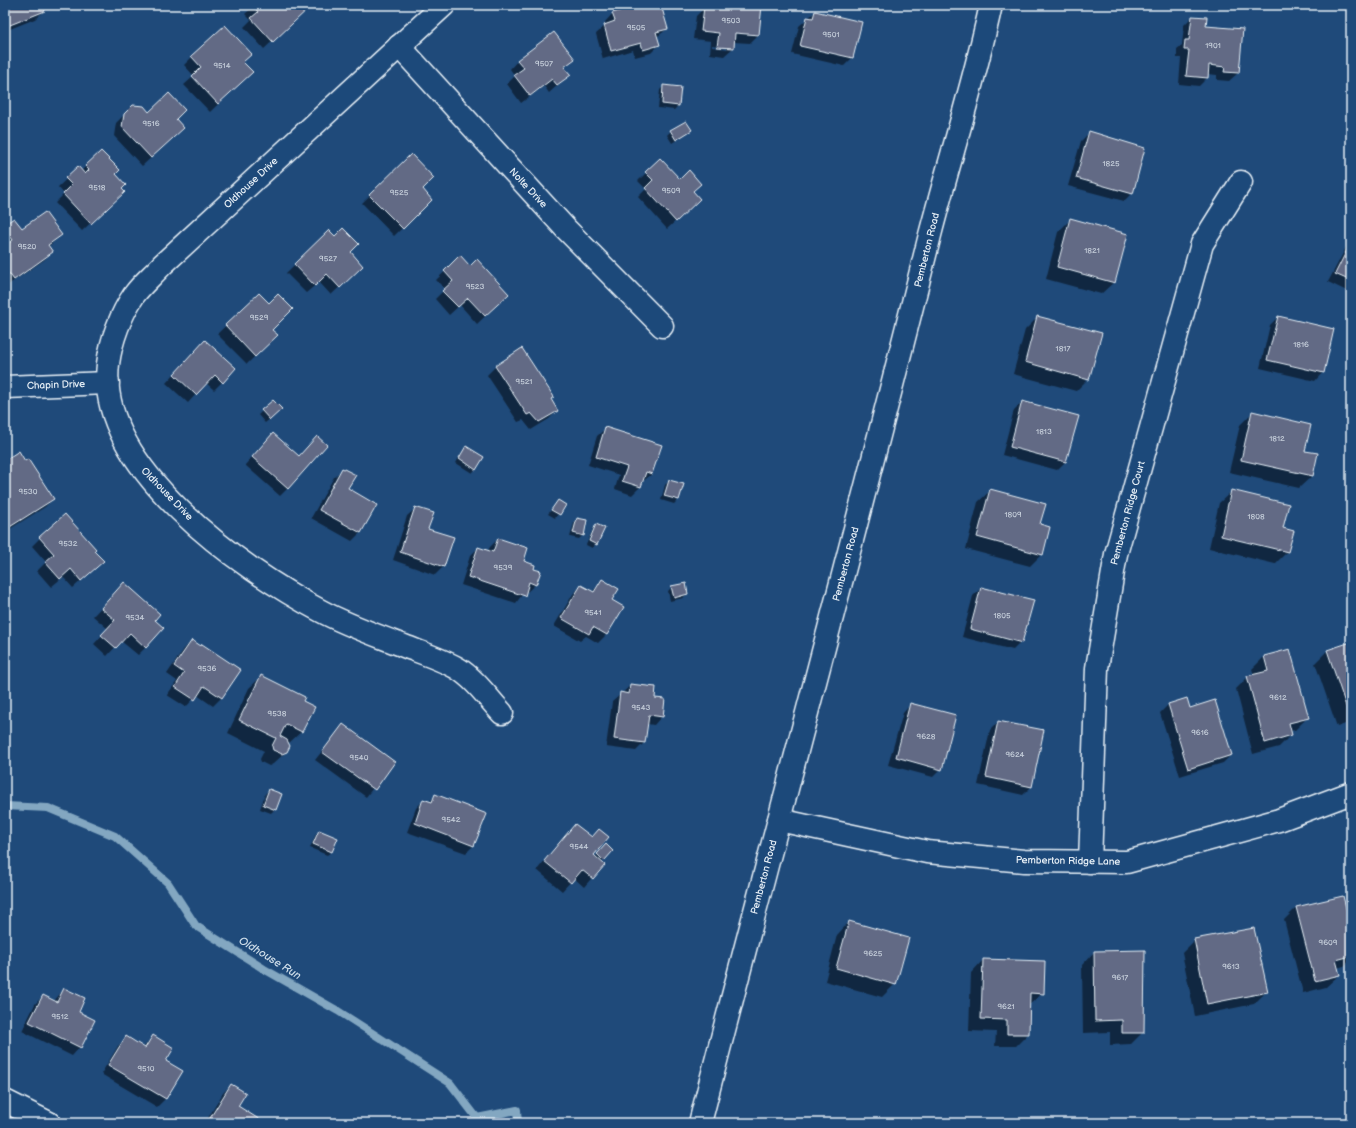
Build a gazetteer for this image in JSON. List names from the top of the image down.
{
  "streets": {
    "street": [
      "Oldhouse Drive",
      "Nolte Drive",
      "Pemberton Road",
      "Chapin Drive",
      "Pemberton Ridge Court",
      "Pemberton Ridge Lane"
    ]
  },
  "crossings": [
    ["Oldhouse Drive", "Nolte Drive"],
    ["Oldhouse Drive", "Chapin Drive"],
    ["Pemberton Road", "Pemberton Ridge Lane"],
    ["Pemberton Ridge Court", "Pemberton Ridge Lane"]
  ],
  "water": ["Oldhouse Run"],
  "house_numbers": [
    "9503",
    "9505",
    "9501",
    "1901",
    "9507",
    "9514",
    "9516",
    "1825",
    "9518",
    "9509",
    "9525",
    "9520",
    "1821",
    "9527",
    "9523",
    "9529",
    "1816",
    "1817",
    "9521",
    "1813",
    "1812",
    "9530",
    "1809",
    "1808",
    "9532",
    "9539",
    "9541",
    "1805",
    "9534",
    "9536",
    "9612",
    "9543",
    "9538",
    "9616",
    "9628",
    "9624",
    "9540",
    "9542",
    "9544",
    "9609",
    "9625",
    "9613",
    "9617",
    "9621",
    "9512",
    "9510"
  ]
}
